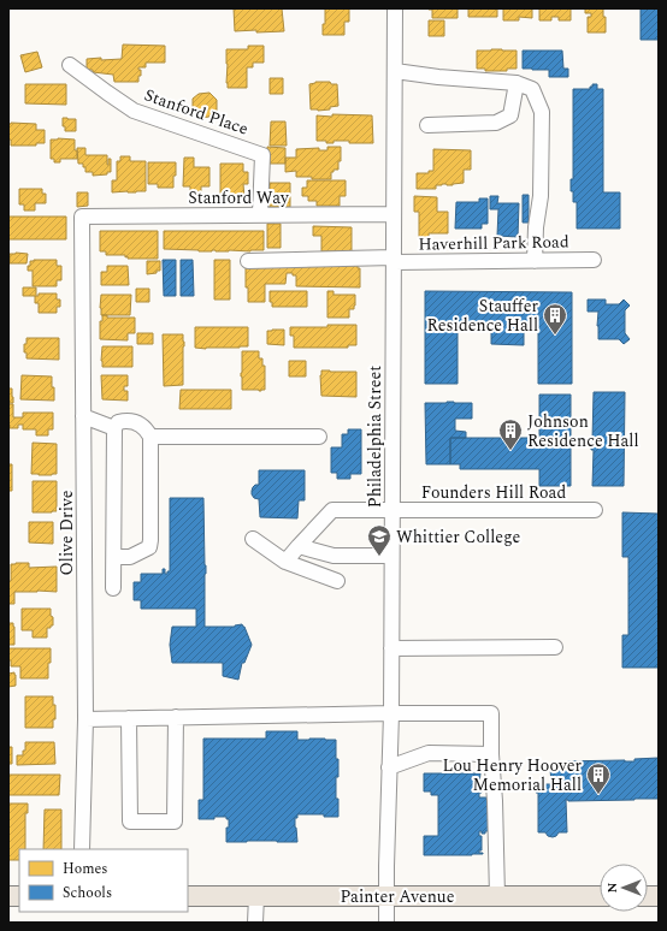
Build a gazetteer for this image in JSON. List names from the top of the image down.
{
  "streets": {
    "main road": ["Painter Avenue"],
    "street": [
      "Stanford Place",
      "Stanford Way",
      "Haverhill Park Road",
      "Philadelphia Street",
      "Founders Hill Road",
      "Olive Drive"
    ]
  },
  "crossings": [
    ["Stanford Place", "Stanford Way"],
    ["Stanford Way", "Philadelphia Street"],
    ["Stanford Way", "Olive Drive"],
    ["Haverhill Park Road", "Philadelphia Street"],
    ["Philadelphia Street", "Founders Hill Road"],
    ["Philadelphia Street", "Painter Avenue"]
  ],
  "places": {
    "building": ["Stauffer Residence Hall", "Johnson Residence Hall", "Lou Henry Hoover Memorial Hall"],
    "school or university": ["Whittier College"]
  },
  "legend": ["Homes", "Schools"],
  "north": "left"
}
